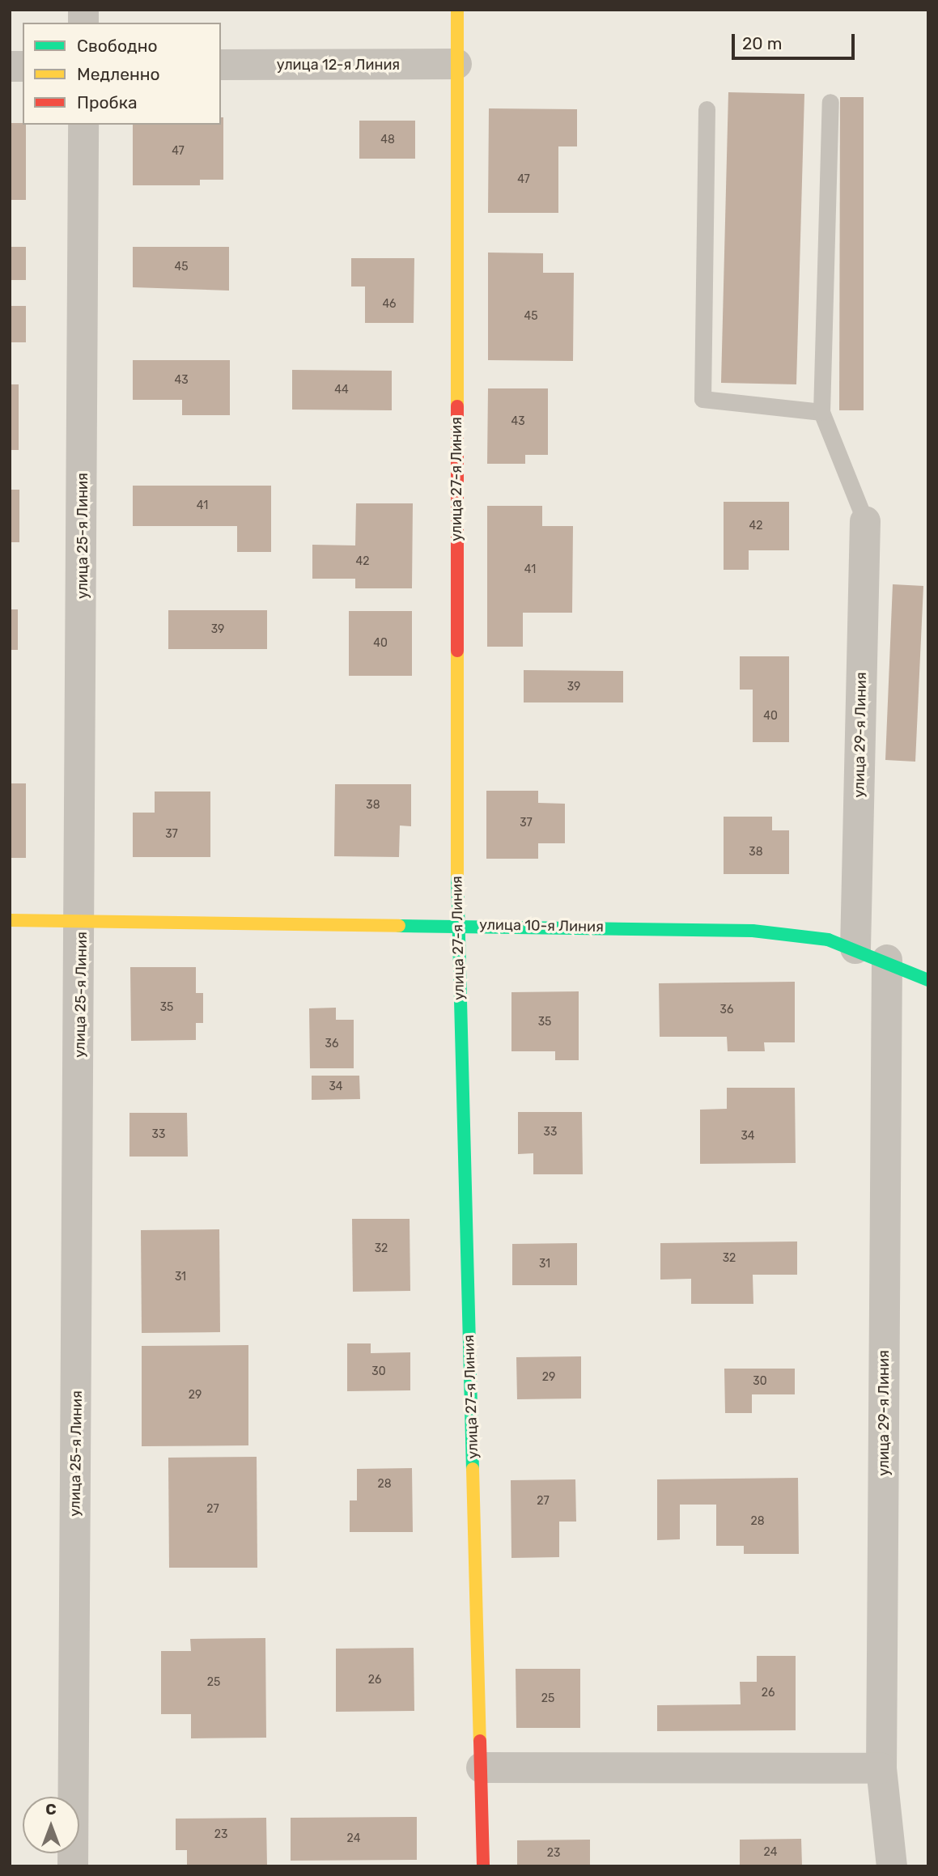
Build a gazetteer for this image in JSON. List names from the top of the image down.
{
  "streets": {
    "street": [
      "улица 12-я Линия",
      "улица 27-я Линия",
      "улица 25-я Линия",
      "улица 29-я Линия",
      "улица 10-я Линия"
    ]
  },
  "crossings": [
    ["улица 12-я Линия", "улица 27-я Линия"],
    ["улица 27-я Линия", "улица 10-я Линия"],
    ["улица 25-я Линия", "улица 10-я Линия"],
    ["улица 29-я Линия", "улица 10-я Линия"]
  ],
  "house_numbers": [
    "48",
    "47",
    "47",
    "45",
    "46",
    "45",
    "43",
    "44",
    "43",
    "41",
    "42",
    "42",
    "41",
    "39",
    "40",
    "39",
    "40",
    "38",
    "37",
    "37",
    "38",
    "35",
    "36",
    "35",
    "36",
    "34",
    "33",
    "33",
    "34",
    "32",
    "32",
    "31",
    "31",
    "30",
    "29",
    "30",
    "29",
    "28",
    "27",
    "27",
    "28",
    "26",
    "25",
    "26",
    "25",
    "23",
    "24",
    "24",
    "23"
  ],
  "legend": ["Свободно", "Медленно", "Пробка"],
  "scale_bar": "20 m",
  "north": "top"
}
